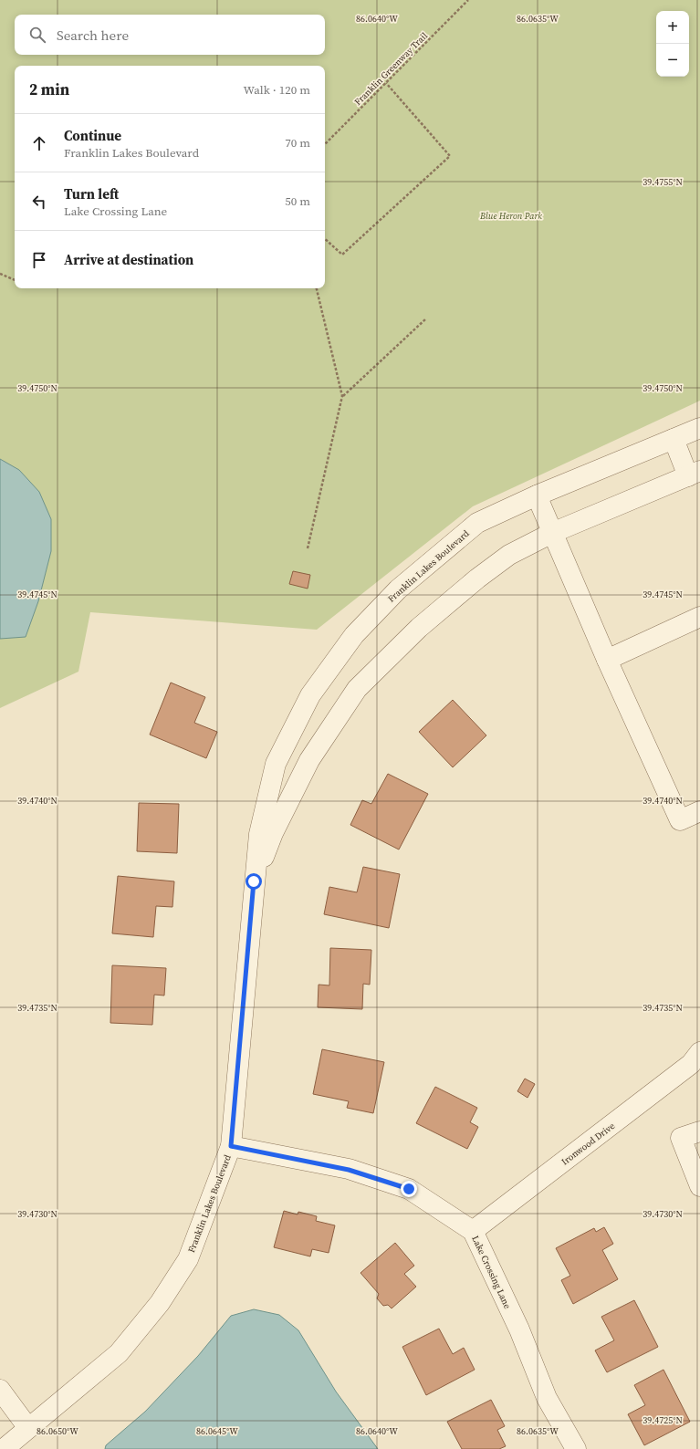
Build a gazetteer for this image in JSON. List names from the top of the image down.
{
  "streets": {
    "street": ["Franklin Lakes Boulevard", "Ironwood Drive", "Lake Crossing Lane"],
    "path": ["Franklin Greenway Trail"]
  },
  "crossings": [
    ["Franklin Lakes Boulevard", "Lake Crossing Lane"],
    ["Ironwood Drive", "Lake Crossing Lane"]
  ],
  "parks": ["Blue Heron Park"],
  "page": {
    "map_buttons": ["+", "−"],
    "search": "Search here",
    "heading": ["2 min", "Walk · 120 m"],
    "list": [
      ["Continue", "Franklin Lakes Boulevard", "70 m"],
      ["Turn left", "Lake Crossing Lane", "50 m"],
      "Arrive at destination"
    ]
  },
  "coordinates": [
    "86.0640°W",
    "86.0635°W",
    "39.4755°N",
    "39.4750°N",
    "39.4745°N",
    "39.4740°N",
    "39.4735°N",
    "39.4730°N",
    "39.4725°N",
    "86.0650°W",
    "86.0645°W"
  ]
}
